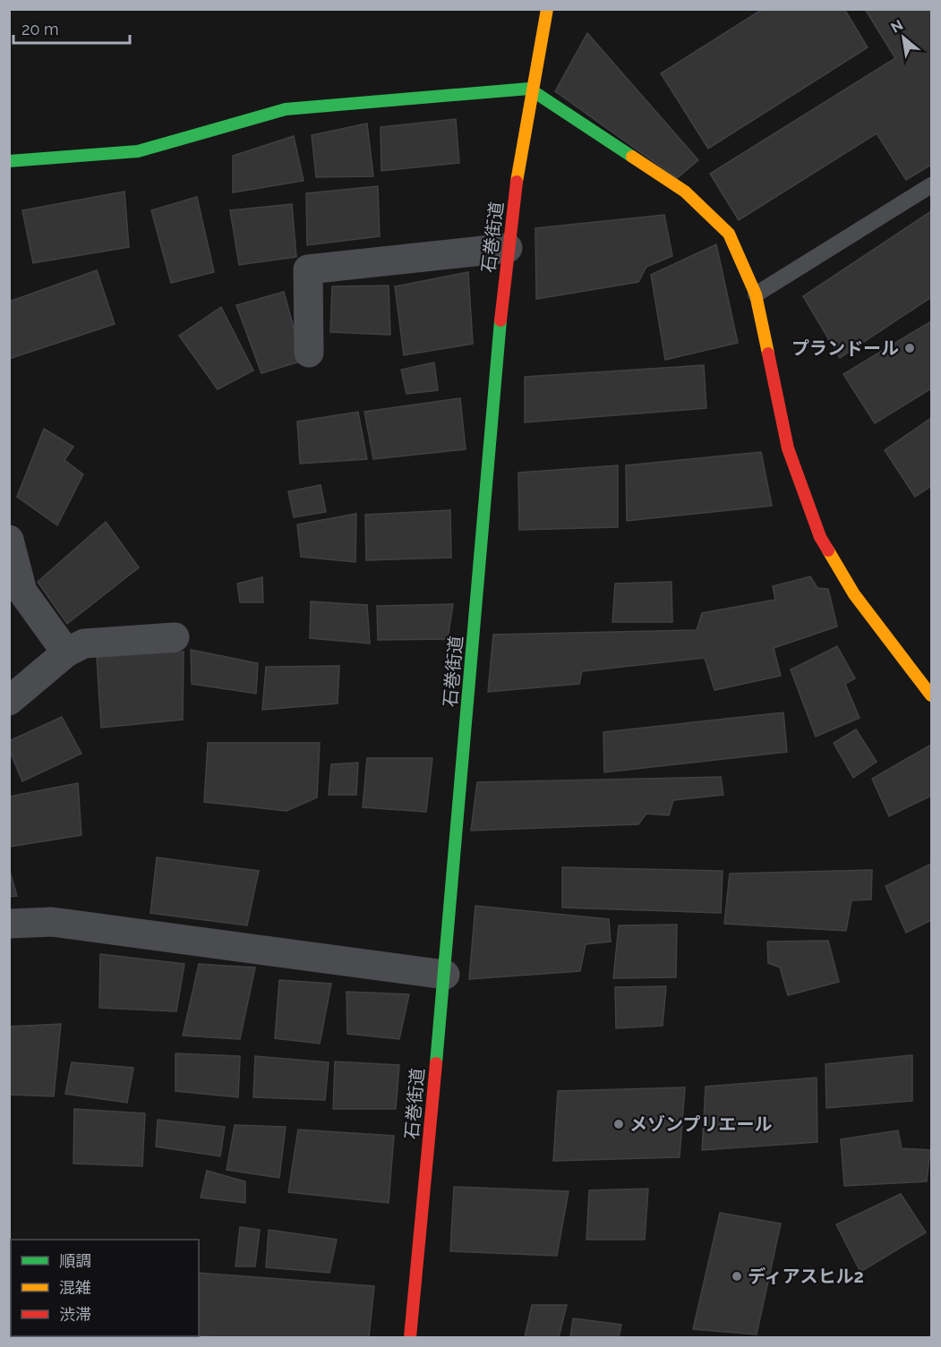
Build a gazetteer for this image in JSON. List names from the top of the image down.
{
  "streets": {
    "street": ["石巻街道"]
  },
  "places": ["プランドール", "メゾンプリエール", "ディアスヒル2"],
  "legend": ["順調", "混雑", "渋滞"],
  "scale_bar": "20 m",
  "north": "top left"
}
